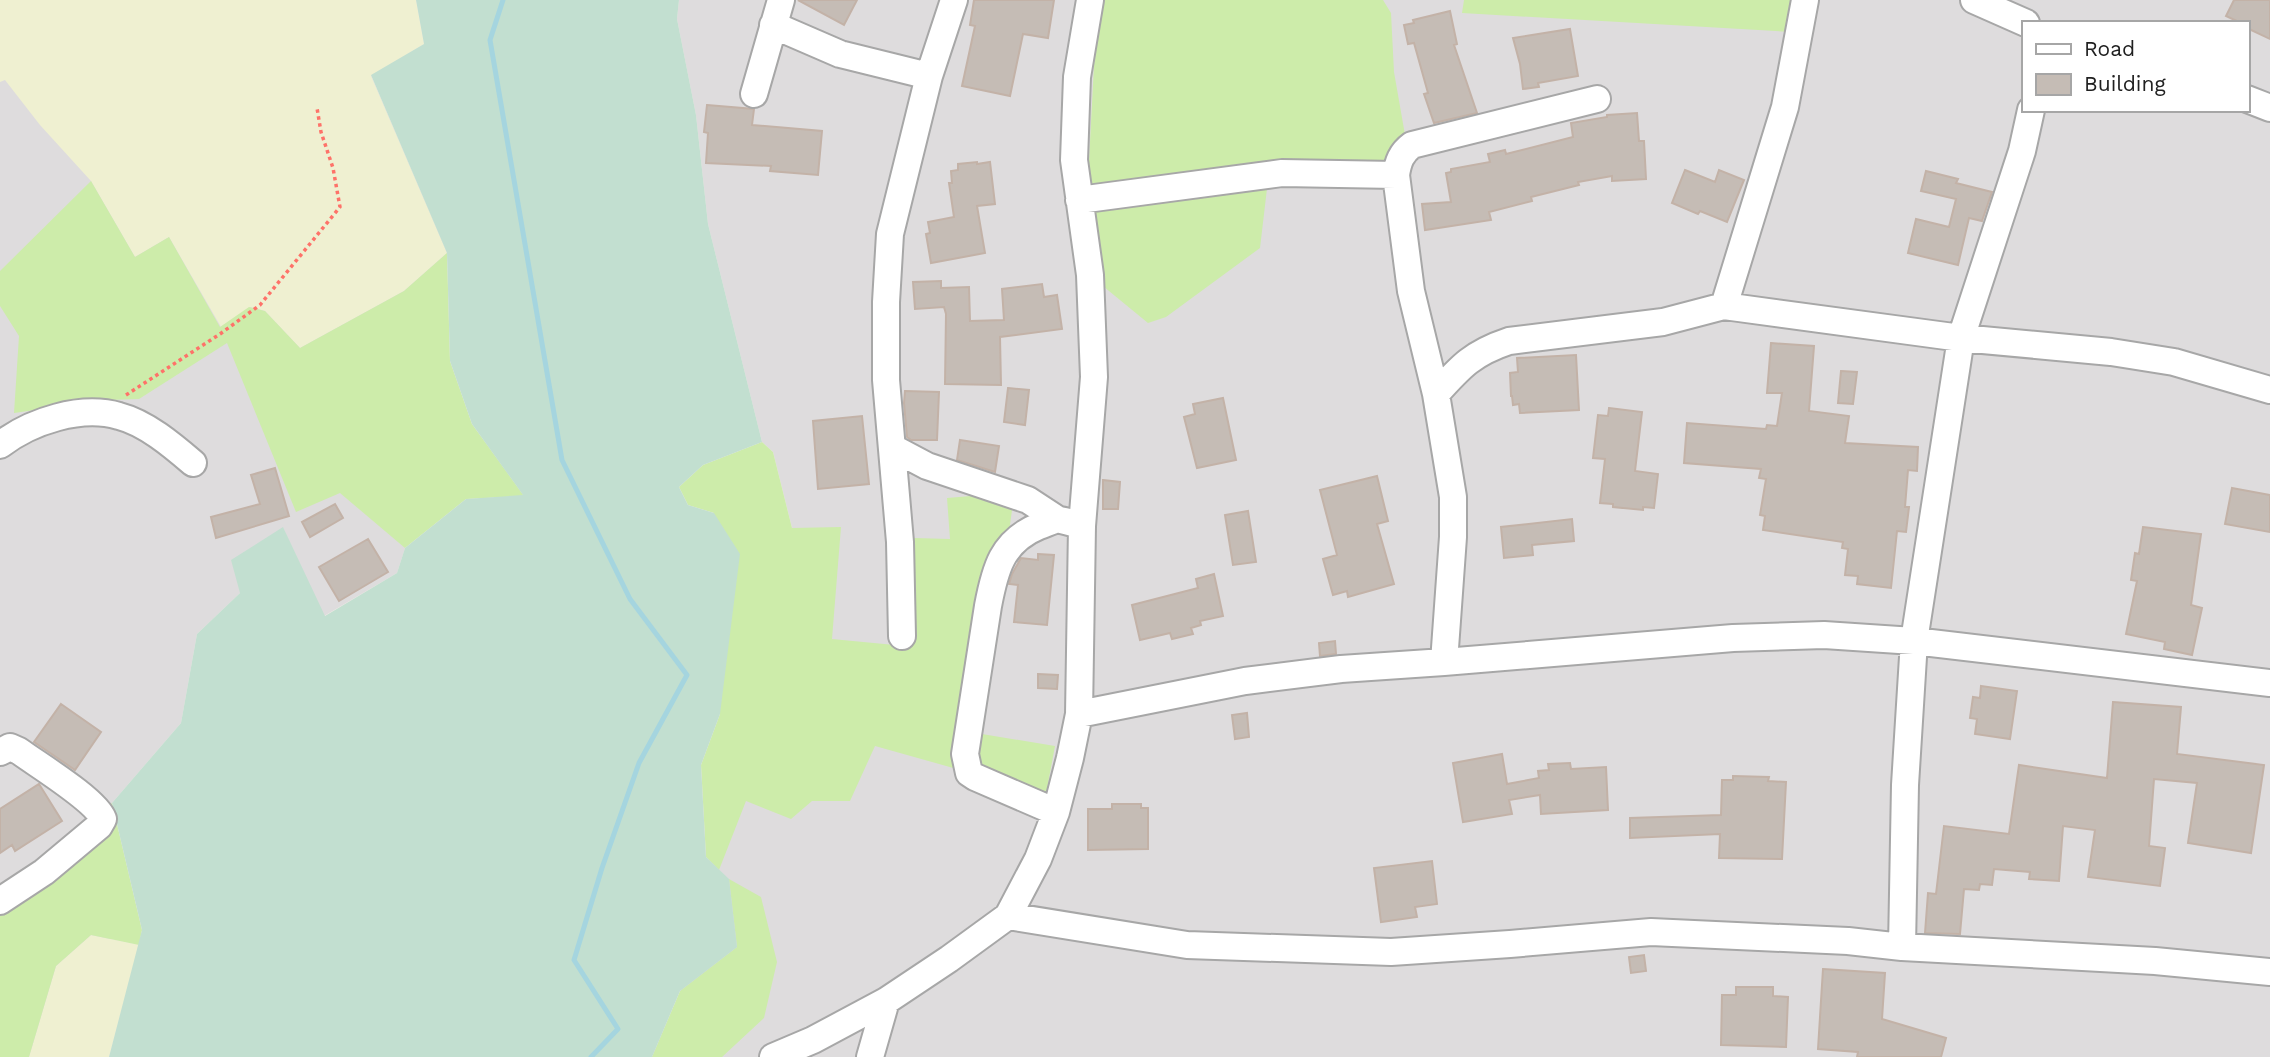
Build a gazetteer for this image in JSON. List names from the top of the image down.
{
  "legend": ["Road", "Building"]
}
